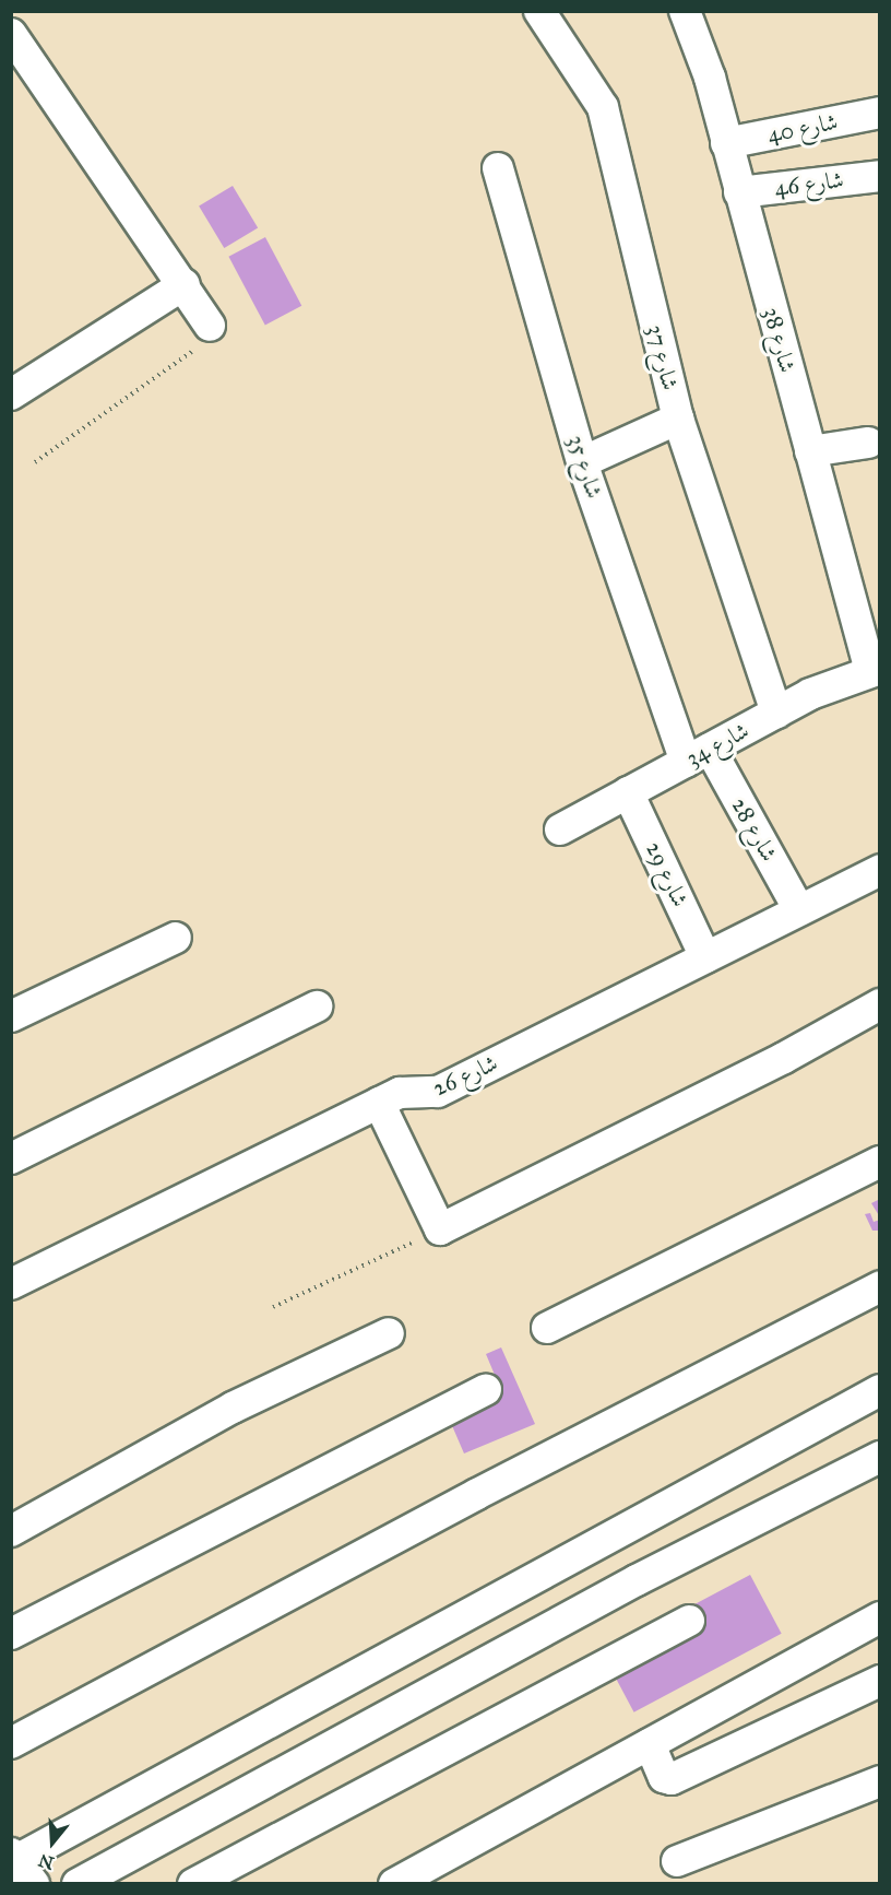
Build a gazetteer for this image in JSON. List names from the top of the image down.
{
  "streets": {
    "street": [
      "شارع 40",
      "شارع 46",
      "شارع 38",
      "شارع 37",
      "شارع 35",
      "شارع 34",
      "شارع 28",
      "شارع 29",
      "شارع 26"
    ]
  },
  "crossings": [
    ["شارع 40", "شارع 38"],
    ["شارع 46", "شارع 38"],
    ["شارع 38", "شارع 34"],
    ["شارع 37", "شارع 34"],
    ["شارع 35", "شارع 34"],
    ["شارع 35", "شارع 28"],
    ["شارع 34", "شارع 28"],
    ["شارع 34", "شارع 29"],
    ["شارع 28", "شارع 26"],
    ["شارع 29", "شارع 26"]
  ],
  "north": "bottom"
}
